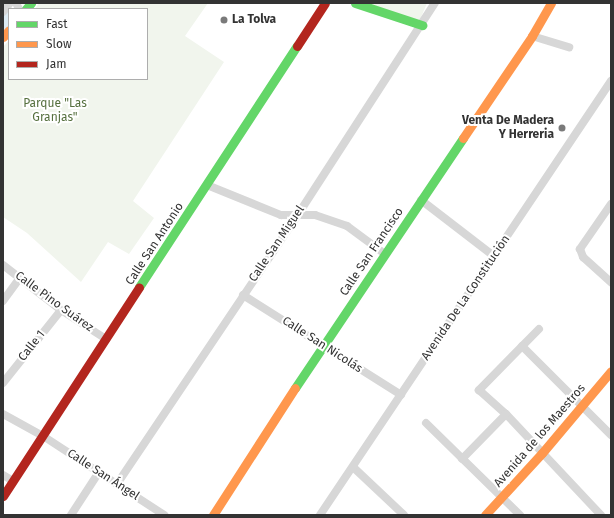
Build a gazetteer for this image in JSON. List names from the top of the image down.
{
  "streets": {
    "street": [
      "Calle San Antonio",
      "Calle San Miguel",
      "Calle San Francisco",
      "Avenida De La Constitución",
      "Calle Pino Suárez",
      "Calle San Nicolás",
      "Calle 1",
      "Avenida de los Maestros",
      "Calle San Ángel"
    ]
  },
  "crossings": [
    ["Calle San Antonio", "Calle Pino Suárez"],
    ["Calle San Antonio", "Calle San Ángel"],
    ["Calle San Miguel", "Calle San Nicolás"],
    ["Calle San Miguel", "Calle San Ángel"],
    ["Calle San Francisco", "Calle San Nicolás"],
    ["Avenida De La Constitución", "Calle San Nicolás"],
    ["Calle Pino Suárez", "Calle 1"]
  ],
  "parks": ["Parque \"Las Granjas\""],
  "places": ["La Tolva", "Venta De Madera Y Herreria"],
  "legend": ["Fast", "Slow", "Jam"]
}
